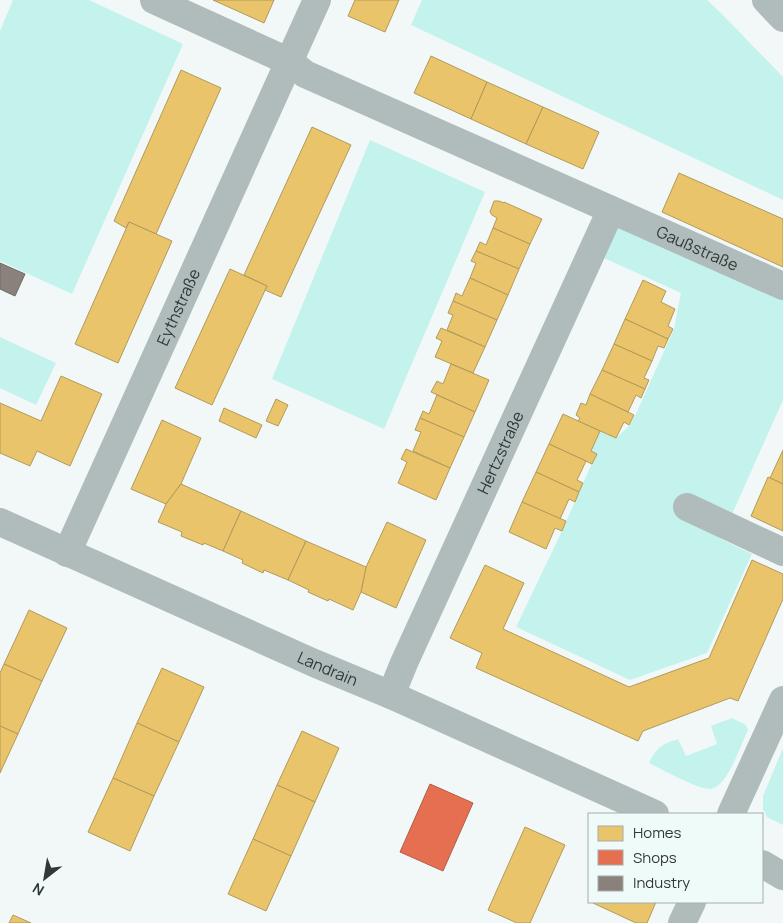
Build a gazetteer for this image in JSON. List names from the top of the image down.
{
  "streets": {
    "street": [
      "Gaußstraße",
      "Eythstraße",
      "Hertzstraße",
      "Landrain"
    ]
  },
  "crossings": [
    ["Gaußstraße", "Hertzstraße"],
    ["Eythstraße", "Landrain"],
    ["Hertzstraße", "Landrain"]
  ],
  "legend": ["Homes", "Shops", "Industry"],
  "north": "bottom left"
}
